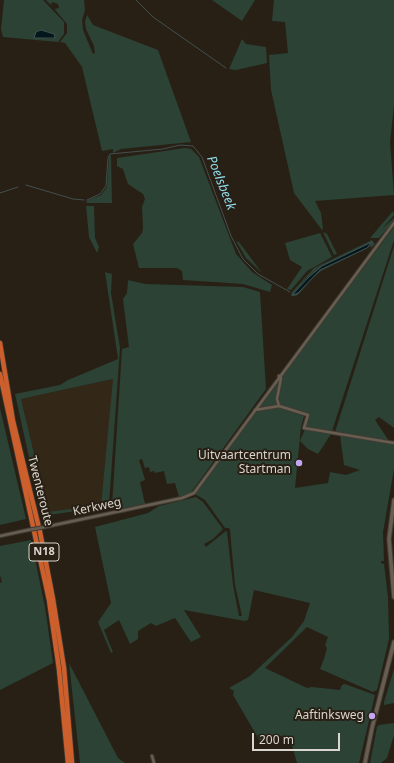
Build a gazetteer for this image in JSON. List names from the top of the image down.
{
  "streets": {
    "highway": ["Twenteroute", "N18"],
    "street": ["Kerkweg"]
  },
  "water": ["Poelsbeek"],
  "places": ["Uitvaartcentrum Startman", "Aaftinksweg"],
  "scale_bar": "200 m"
}
